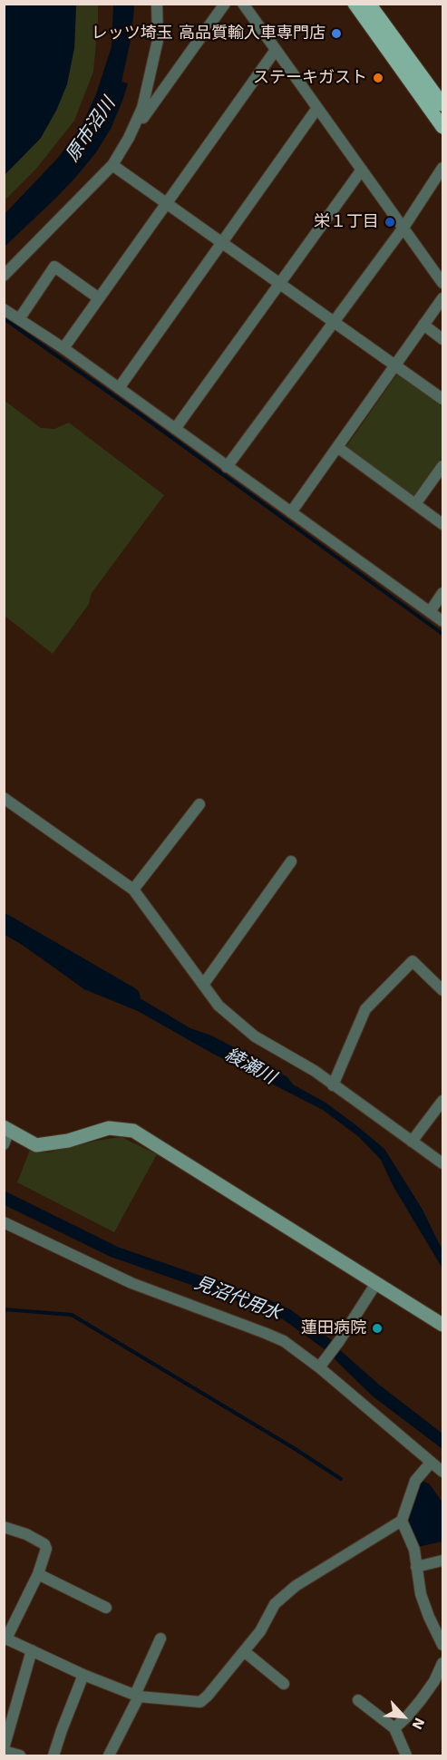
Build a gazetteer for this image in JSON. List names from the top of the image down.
{
  "water": ["原市沼川", "綾瀬川", "見沼代用水"],
  "places": [
    "レッツ埼玉 高品質輸入車専門店",
    "ステーキガスト",
    "栄１丁目",
    "蓮田病院"
  ],
  "north": "bottom right"
}
